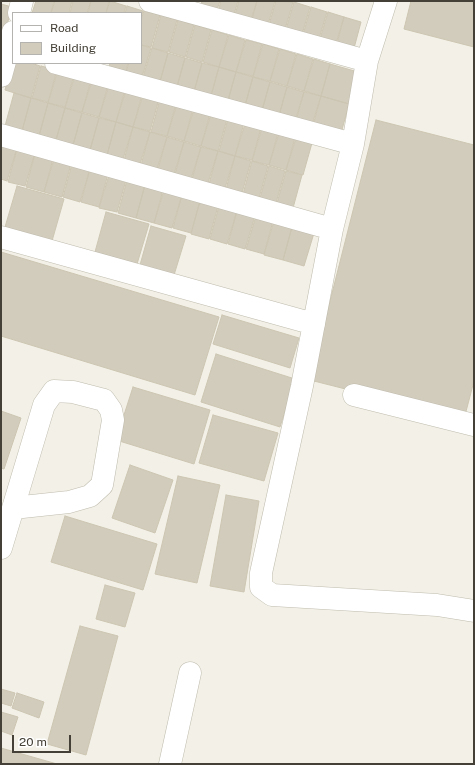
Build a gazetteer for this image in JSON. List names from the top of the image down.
{
  "legend": ["Road", "Building"],
  "scale_bar": "20 m"
}
